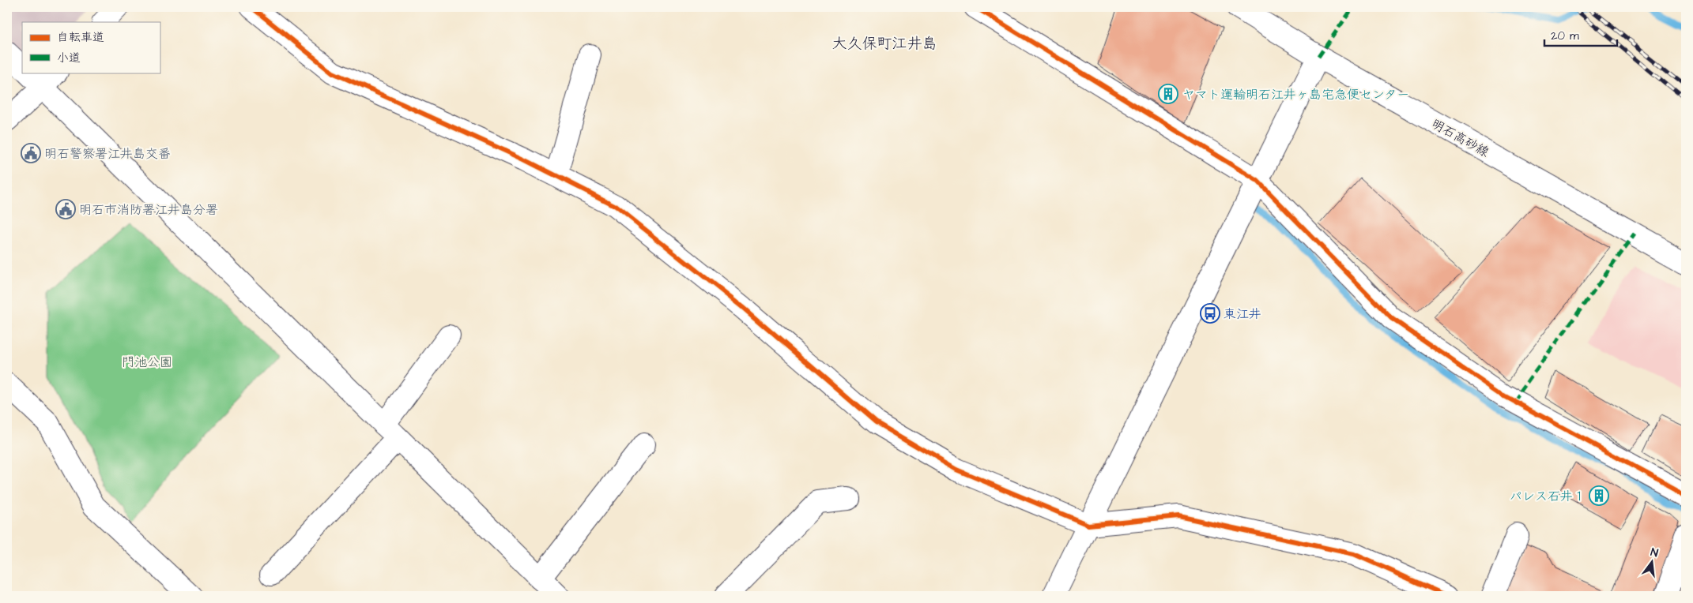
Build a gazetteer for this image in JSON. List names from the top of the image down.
{
  "streets": {
    "street": ["明石高砂線"]
  },
  "districts": ["大久保町江井島"],
  "parks": ["門池公園"],
  "places": {
    "building": ["ヤマト運輸明石江井ヶ島宅急便センター", "パレス石井１"],
    "public building": ["明石警察署江井島交番", "明石市消防署江井島分署"],
    "bus stop": ["東江井"]
  },
  "legend": ["自転車道", "小道"],
  "scale_bar": "20 m",
  "north": "top"
}
